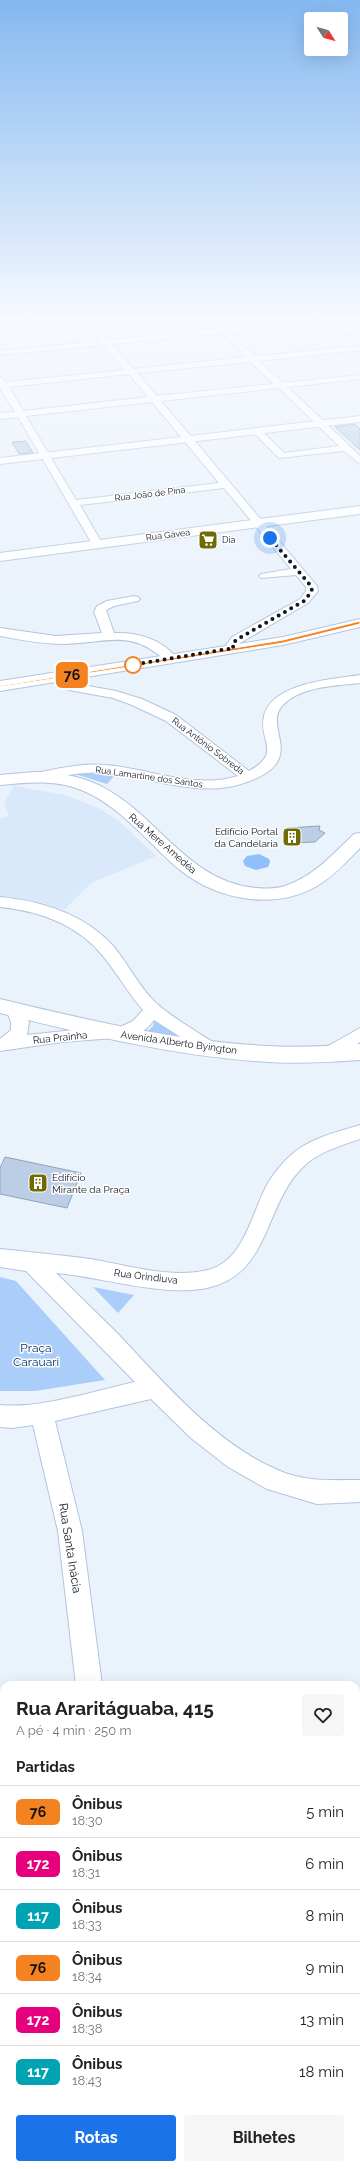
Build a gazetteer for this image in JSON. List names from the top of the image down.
{
  "streets": {
    "street": [
      "Rua João de Pina",
      "Rua Gávea",
      "Rua Antônio Sobreda",
      "Rua Lamartine dos Santos",
      "Rua Mere Amedéa",
      "Rua Prainha",
      "Avenida Alberto Byington",
      "Rua Orindiuva",
      "Rua Santa Inácia"
    ]
  },
  "crossings": [
    ["Rua Antônio Sobreda", "Rua Lamartine dos Santos"],
    ["Rua Lamartine dos Santos", "Rua Mere Amedéa"],
    ["Rua Prainha", "Avenida Alberto Byington"]
  ],
  "parks": ["Praça Carauari"],
  "places": {
    "supermarket": ["Dia"],
    "building": ["Edifício Portal da Candelaria", "Edifício Mirante da Praça"]
  },
  "lines": ["bus line 76"],
  "north": "bottom right",
  "page": {
    "on_map": "76",
    "heading": [
      ["Rua Araritáguaba, 415", "A pé · 4 min · 250 m"],
      "Partidas"
    ],
    "list": [
      {
        "mark": "76",
        "name": "Ônibus",
        "note": "18:30",
        "value": "5 min"
      },
      {
        "mark": "172",
        "name": "Ônibus",
        "note": "18:31",
        "value": "6 min"
      },
      {
        "mark": "117",
        "name": "Ônibus",
        "note": "18:33",
        "value": "8 min"
      },
      {
        "mark": "76",
        "name": "Ônibus",
        "note": "18:34",
        "value": "9 min"
      },
      {
        "mark": "172",
        "name": "Ônibus",
        "note": "18:38",
        "value": "13 min"
      },
      {
        "mark": "117",
        "name": "Ônibus",
        "note": "18:43",
        "value": "18 min"
      }
    ],
    "buttons": ["Rotas", "Bilhetes"]
  }
}
